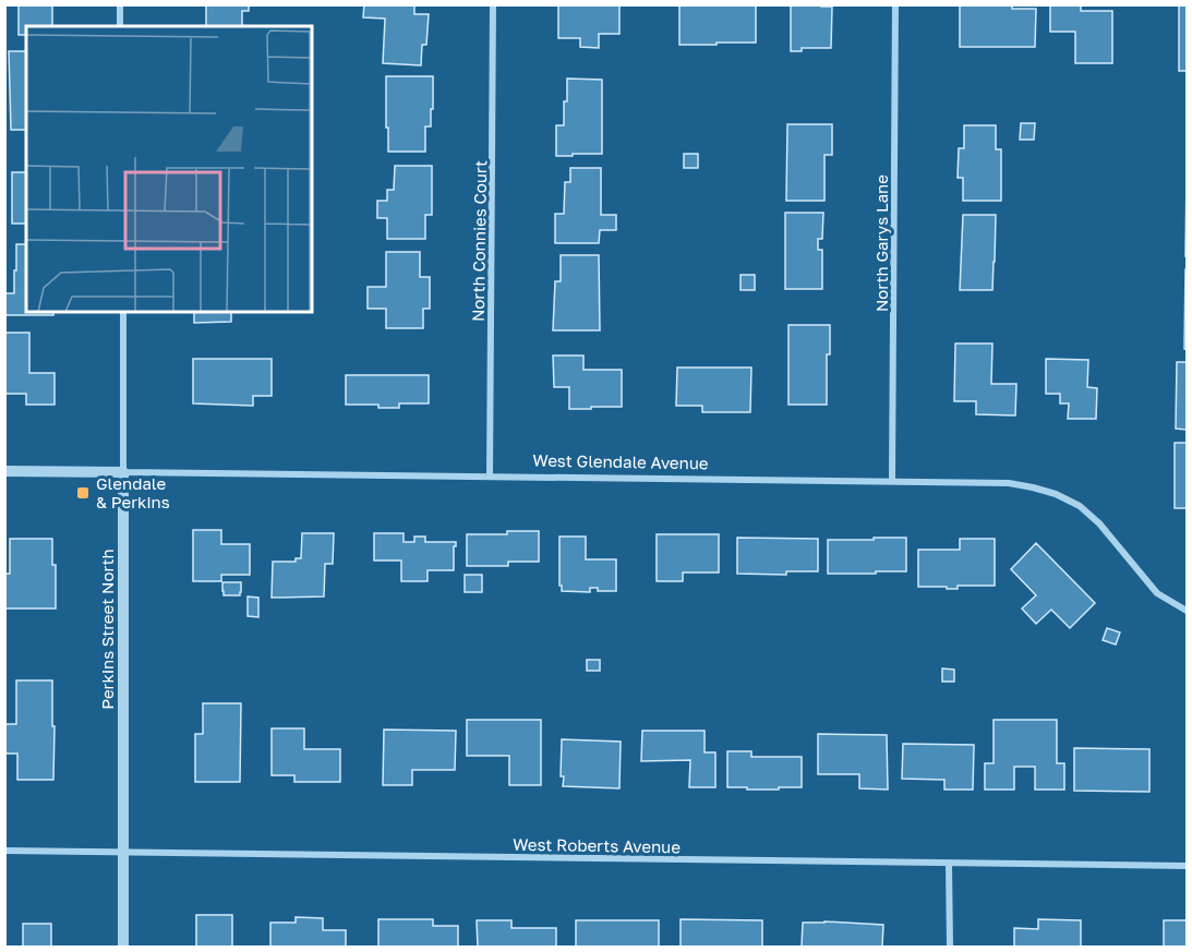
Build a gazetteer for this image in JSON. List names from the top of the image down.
{
  "streets": {
    "street": [
      "North Connies Court",
      "North Garys Lane",
      "West Glendale Avenue",
      "Perkins Street North",
      "West Roberts Avenue"
    ]
  },
  "crossings": [
    ["North Connies Court", "West Glendale Avenue"],
    ["North Garys Lane", "West Glendale Avenue"],
    ["West Glendale Avenue", "Perkins Street North"],
    ["Perkins Street North", "West Roberts Avenue"]
  ],
  "places": {
    "transit": ["Glendale & Perkins"]
  }
}
